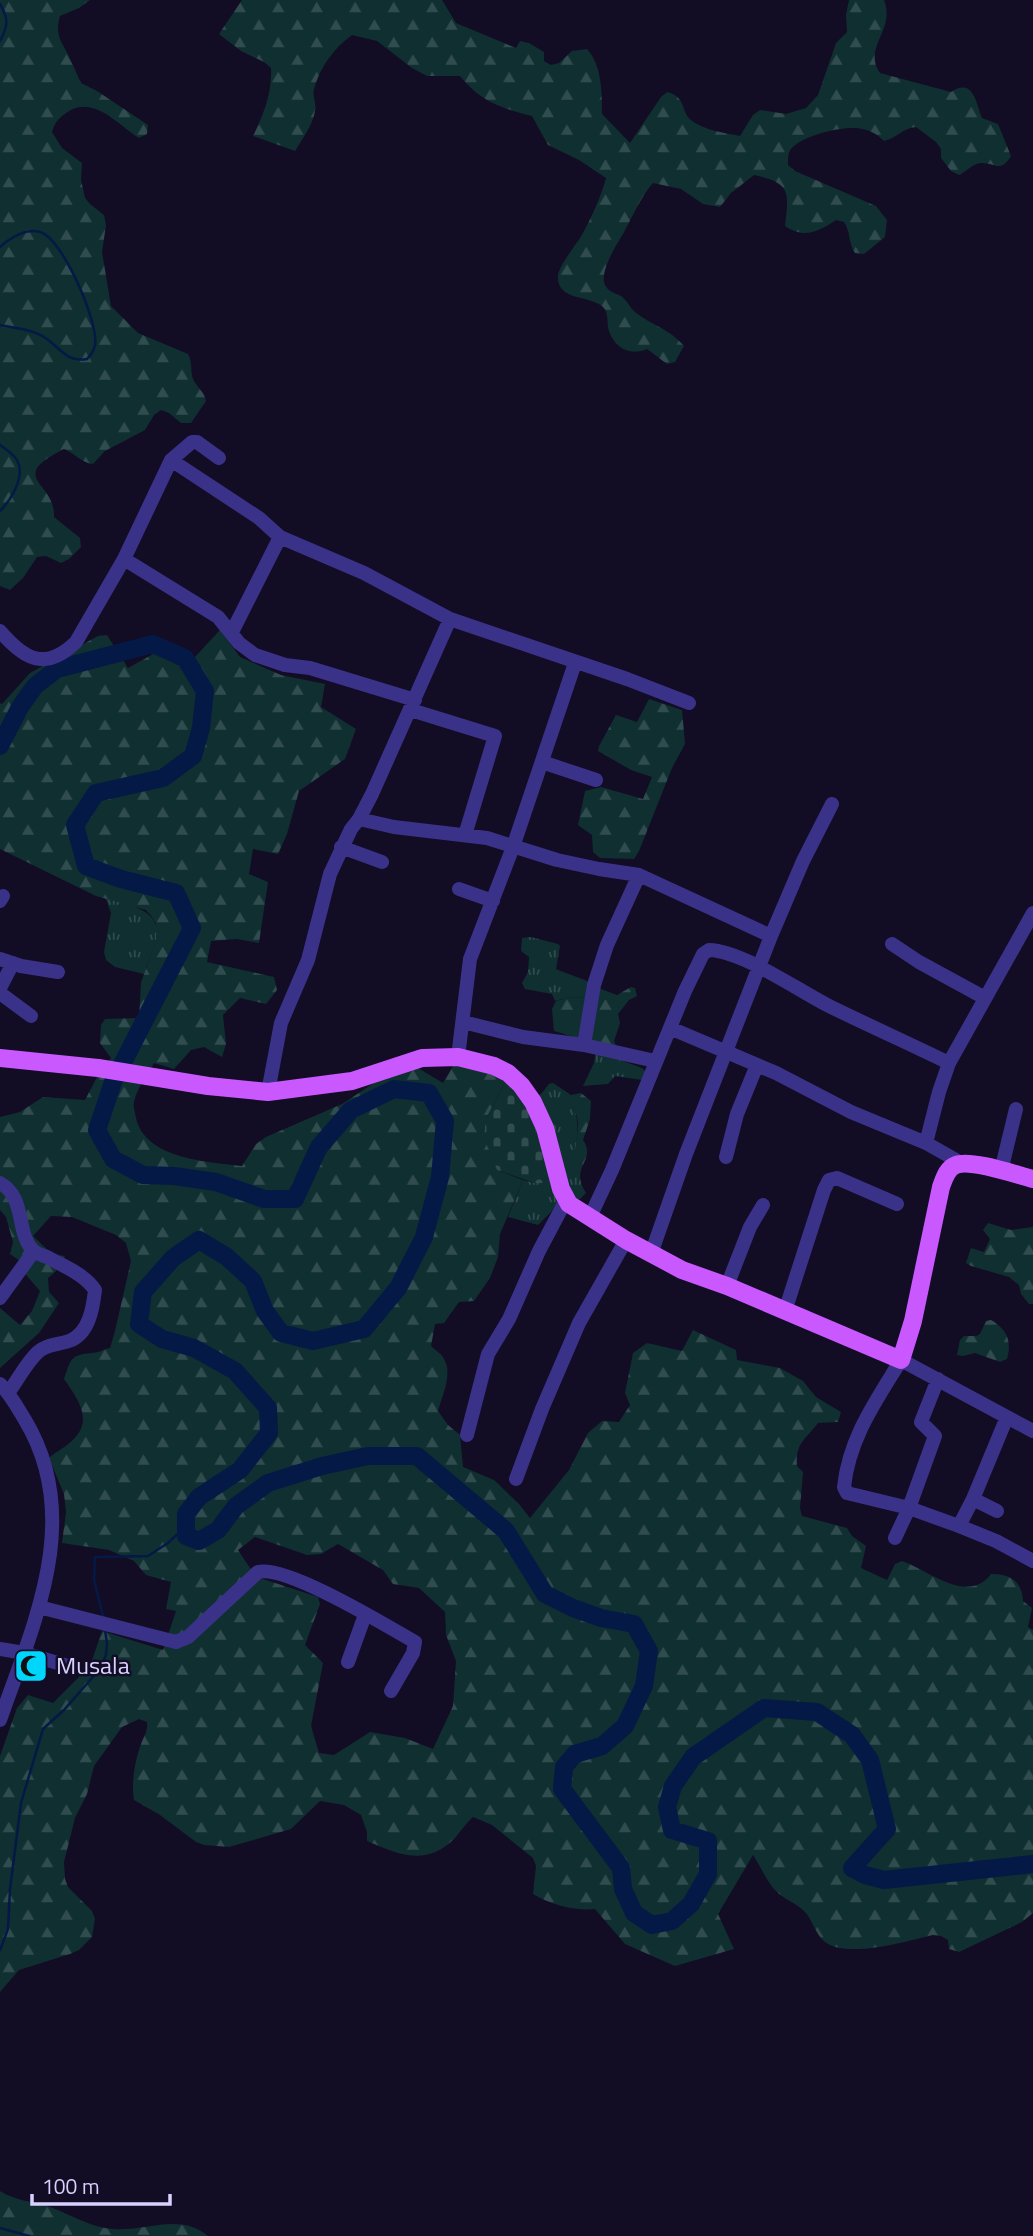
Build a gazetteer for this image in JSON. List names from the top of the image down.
{
  "places": {
    "mosque": ["Musala"]
  },
  "scale_bar": "100 m"
}
